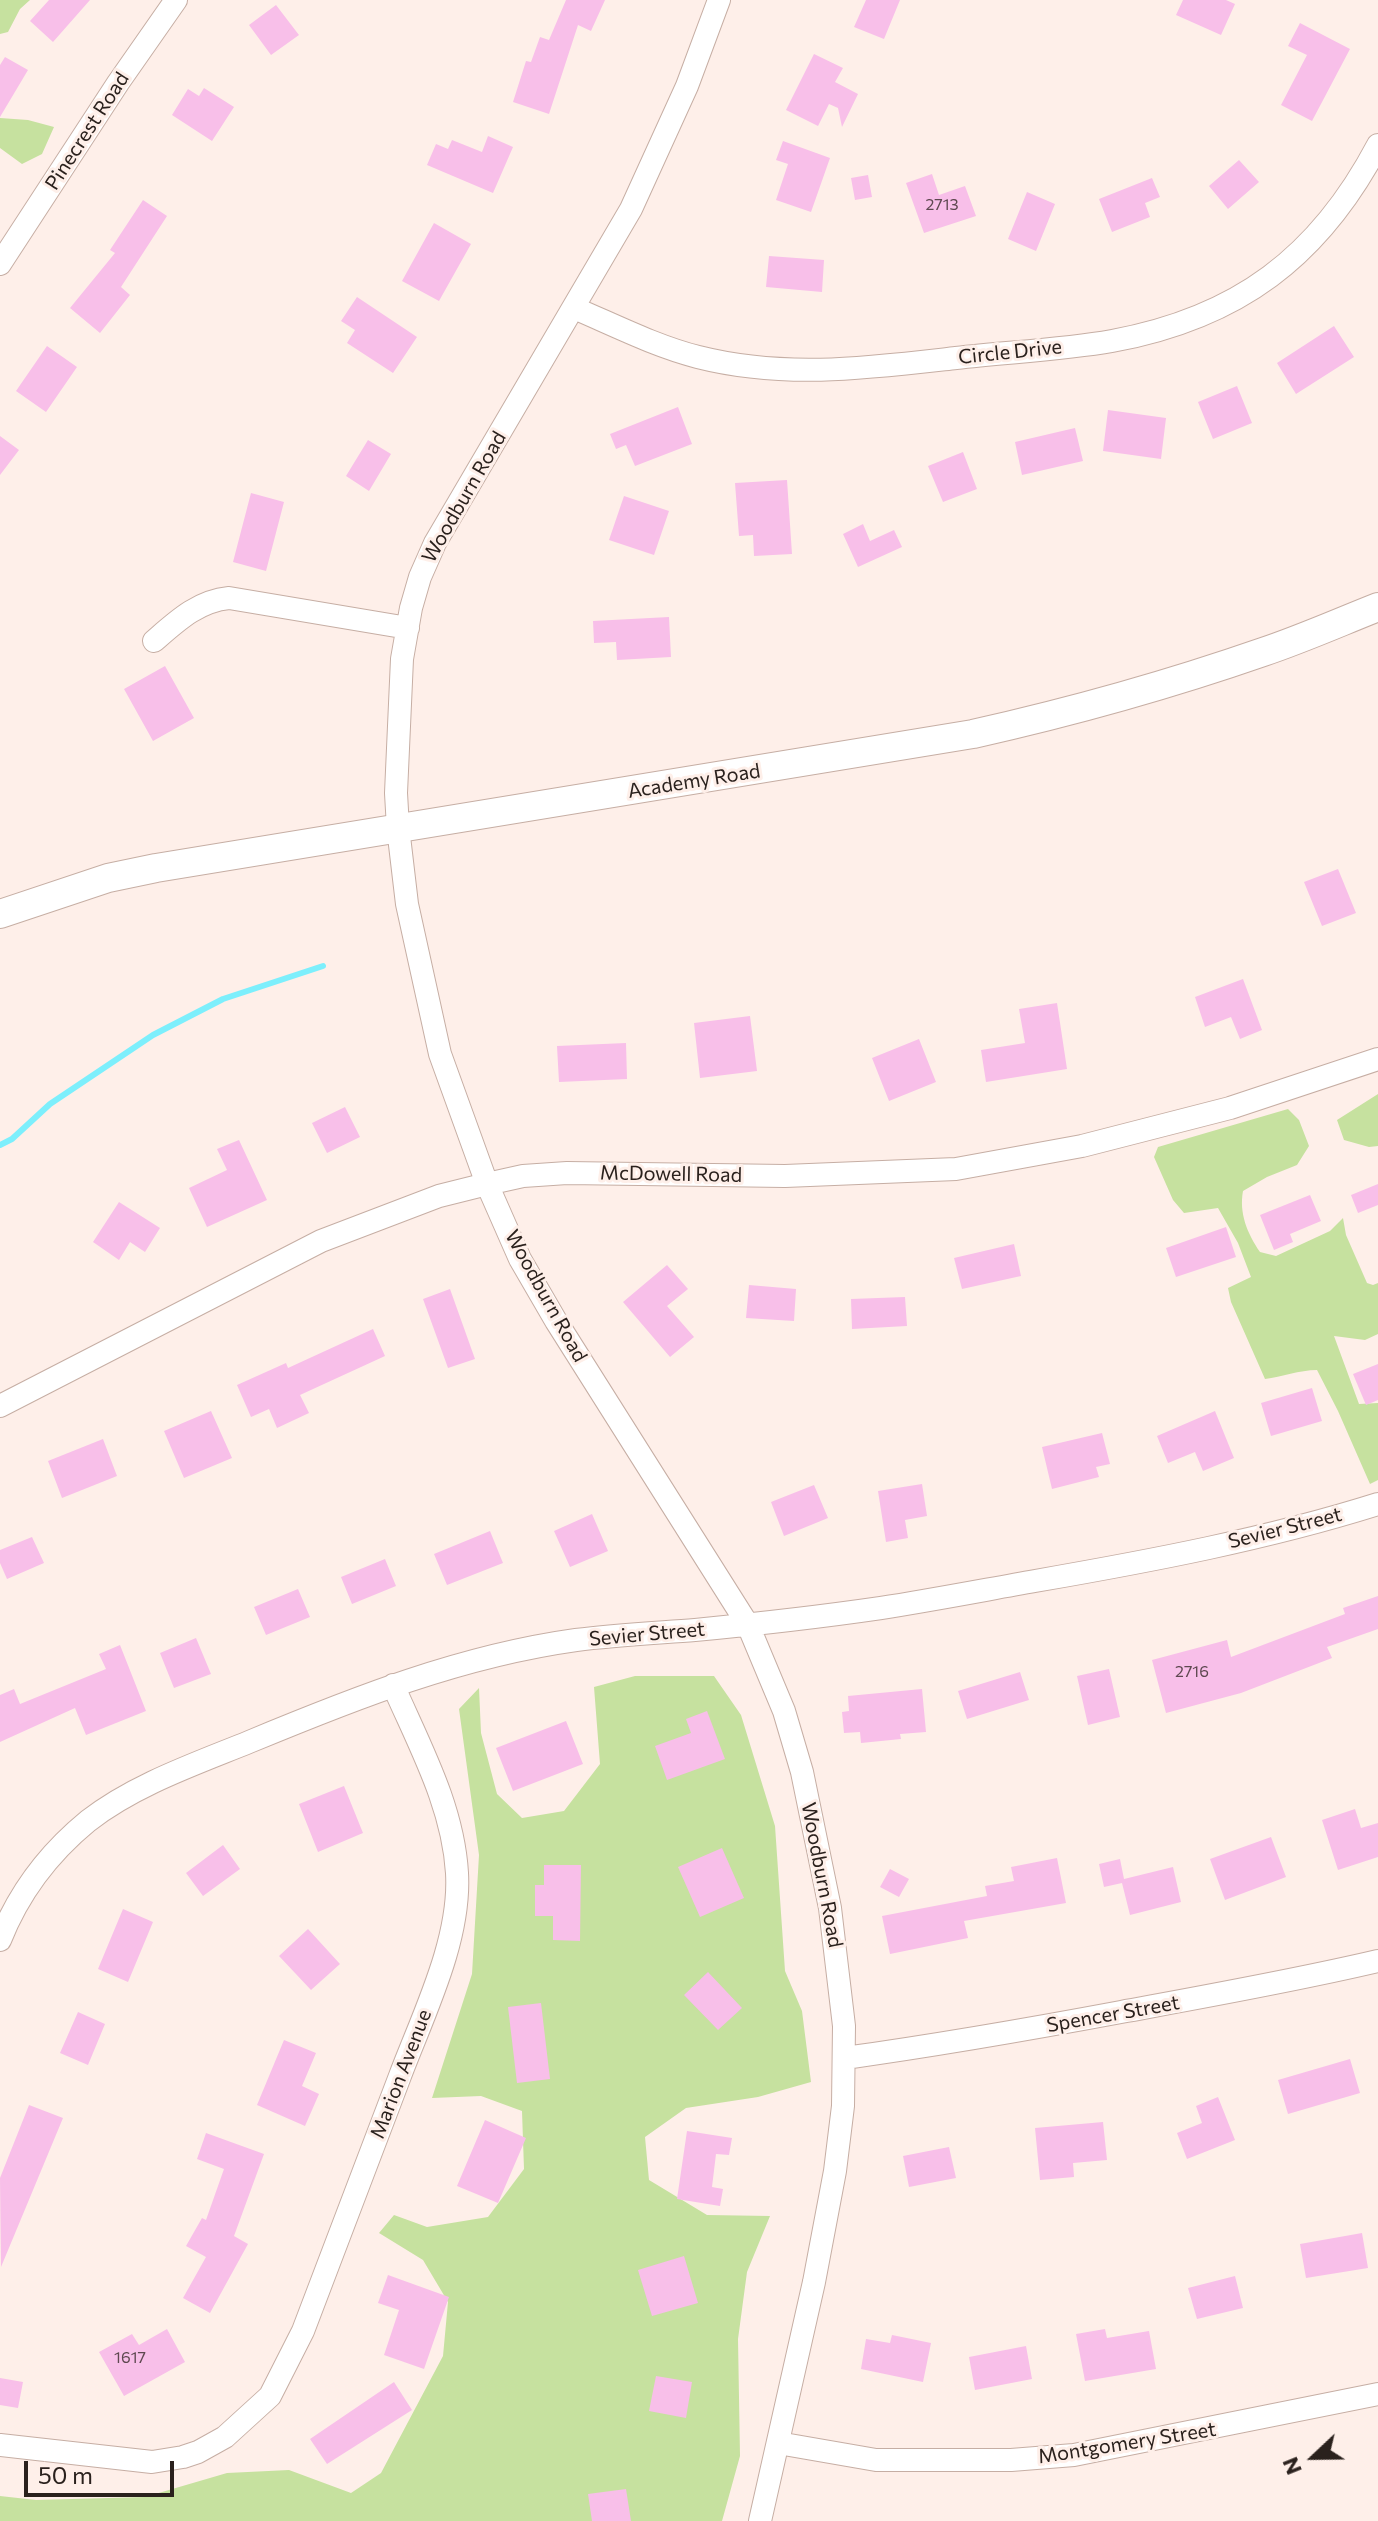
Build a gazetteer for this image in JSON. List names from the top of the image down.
{
  "streets": {
    "main road": ["Academy Road"],
    "street": [
      "Pinecrest Road",
      "Circle Drive",
      "Woodburn Road",
      "McDowell Road",
      "Sevier Street",
      "Spencer Street",
      "Marion Avenue",
      "Montgomery Street"
    ]
  },
  "crossings": [
    ["Circle Drive", "Woodburn Road"],
    ["Woodburn Road", "Academy Road"],
    ["Woodburn Road", "McDowell Road"],
    ["Woodburn Road", "Sevier Street"],
    ["Woodburn Road", "Spencer Street"],
    ["Woodburn Road", "Montgomery Street"],
    ["Sevier Street", "Marion Avenue"]
  ],
  "house_numbers": ["2713", "2716", "1617"],
  "scale_bar": "50 m",
  "north": "left"
}
